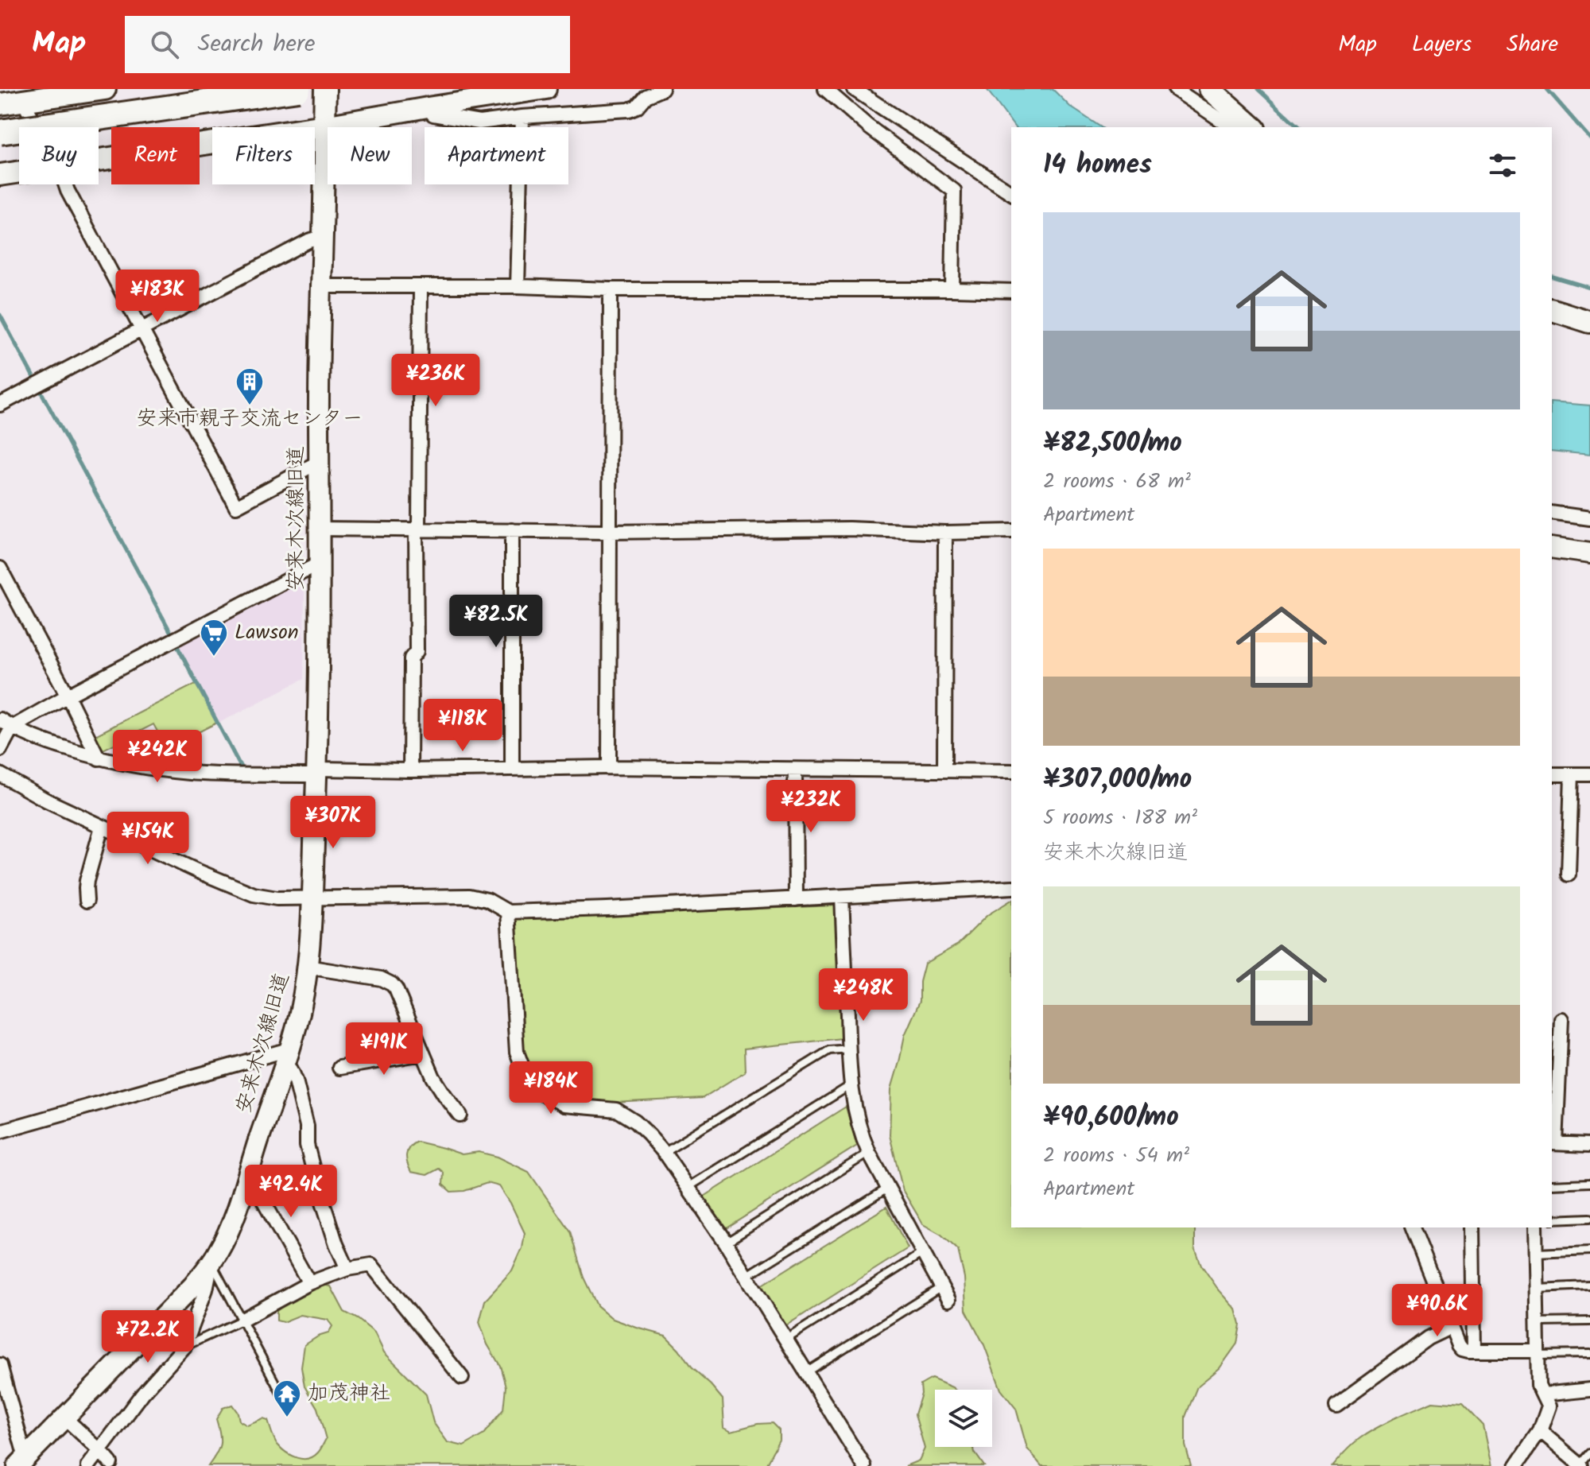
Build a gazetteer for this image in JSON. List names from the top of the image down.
{
  "streets": {
    "street": ["安来木次線旧道"]
  },
  "places": {
    "building": ["安来市親子交流センター"],
    "supermarket": ["Lawson"],
    "temple": ["加茂神社"]
  },
  "page": {
    "header": "Map",
    "search": "Search here",
    "nav": ["Map", "Layers", "Share"],
    "chip": [
      "Buy",
      "Rent",
      "Filters",
      "New",
      "Apartment"
    ],
    "heading": "14 homes",
    "list": [
      {
        "name": "¥82,500/mo",
        "note": "2 rooms · 68 m² · Apartment"
      },
      {
        "name": "¥307,000/mo",
        "note": "5 rooms · 188 m² · 安来木次線旧道"
      },
      {
        "name": "¥90,600/mo",
        "note": "2 rooms · 54 m² · Apartment"
      }
    ],
    "price": [
      "¥183K",
      "¥236K",
      "¥82.5K",
      "¥118K",
      "¥242K",
      "¥232K",
      "¥307K",
      "¥154K",
      "¥248K",
      "¥191K",
      "¥184K",
      "¥92.4K",
      "¥90.6K",
      "¥72.2K"
    ]
  }
}
